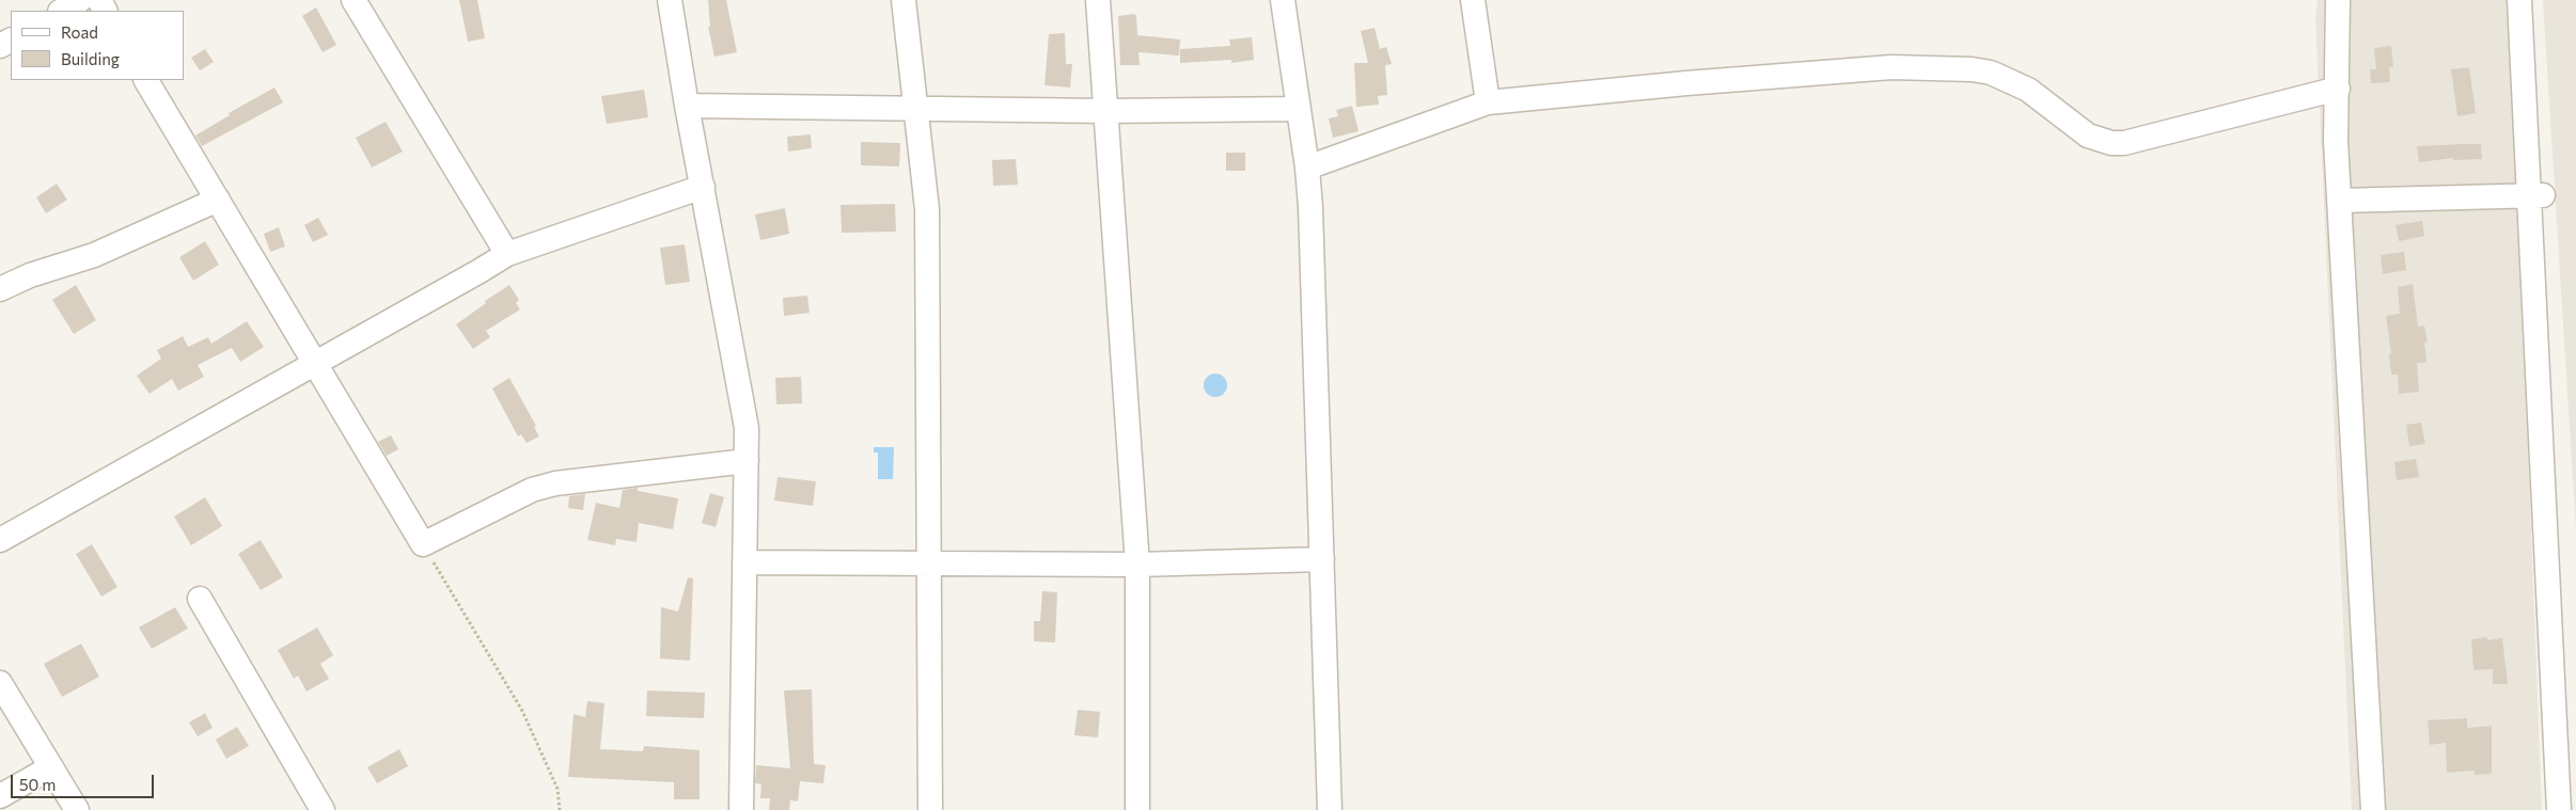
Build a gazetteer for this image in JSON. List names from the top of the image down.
{
  "legend": ["Road", "Building"],
  "scale_bar": "50 m"
}
